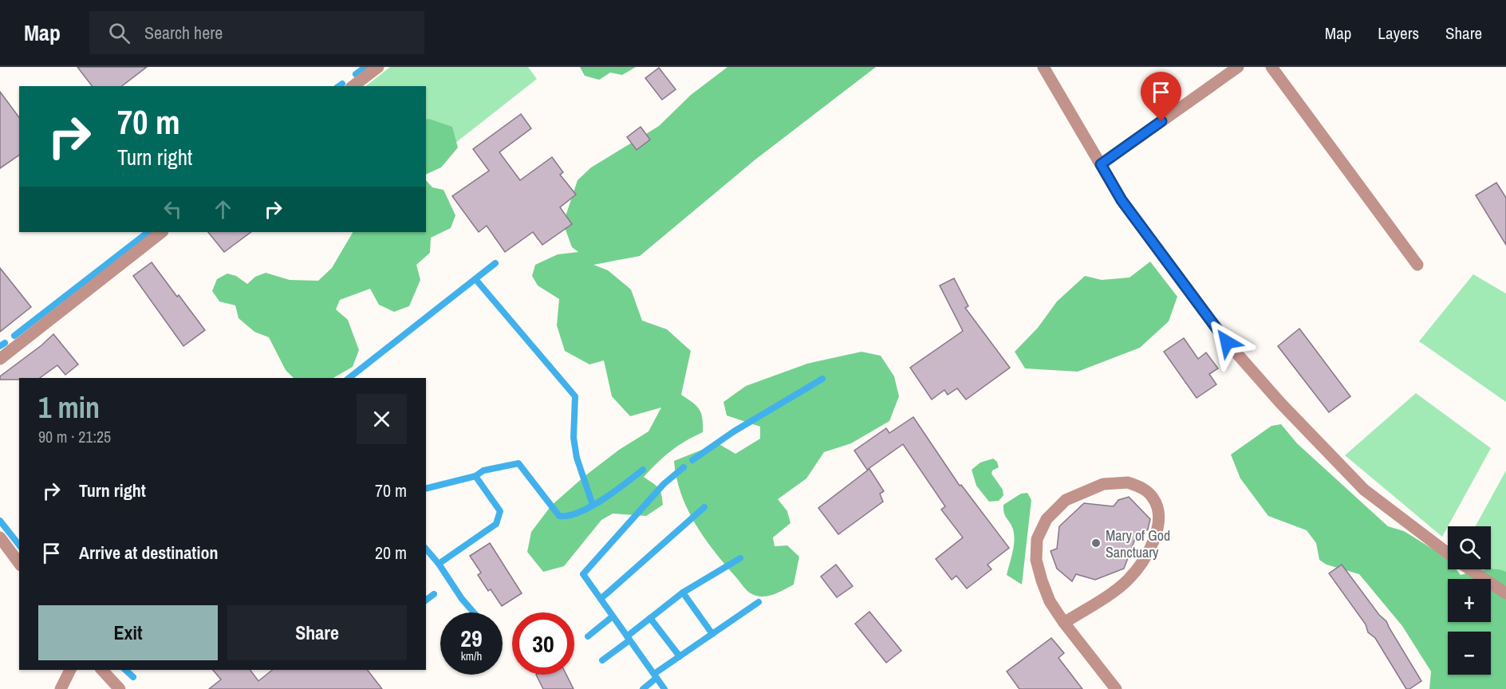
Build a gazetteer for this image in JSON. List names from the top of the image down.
{
  "places": ["Mary of God Sanctuary"],
  "page": {
    "header": "Map",
    "search": "Search here",
    "nav": ["Map", "Layers", "Share"],
    "turn": ["70 m", "Turn right"],
    "heading": ["1 min", "90 m · 21:25"],
    "list": [
      {
        "name": "Turn right",
        "value": "70 m"
      },
      {
        "name": "Arrive at destination",
        "value": "20 m"
      }
    ],
    "map_buttons": ["+", "−"],
    "buttons": ["Exit", "Share"],
    "speed": "29 km/h",
    "limit": "30"
  }
}
